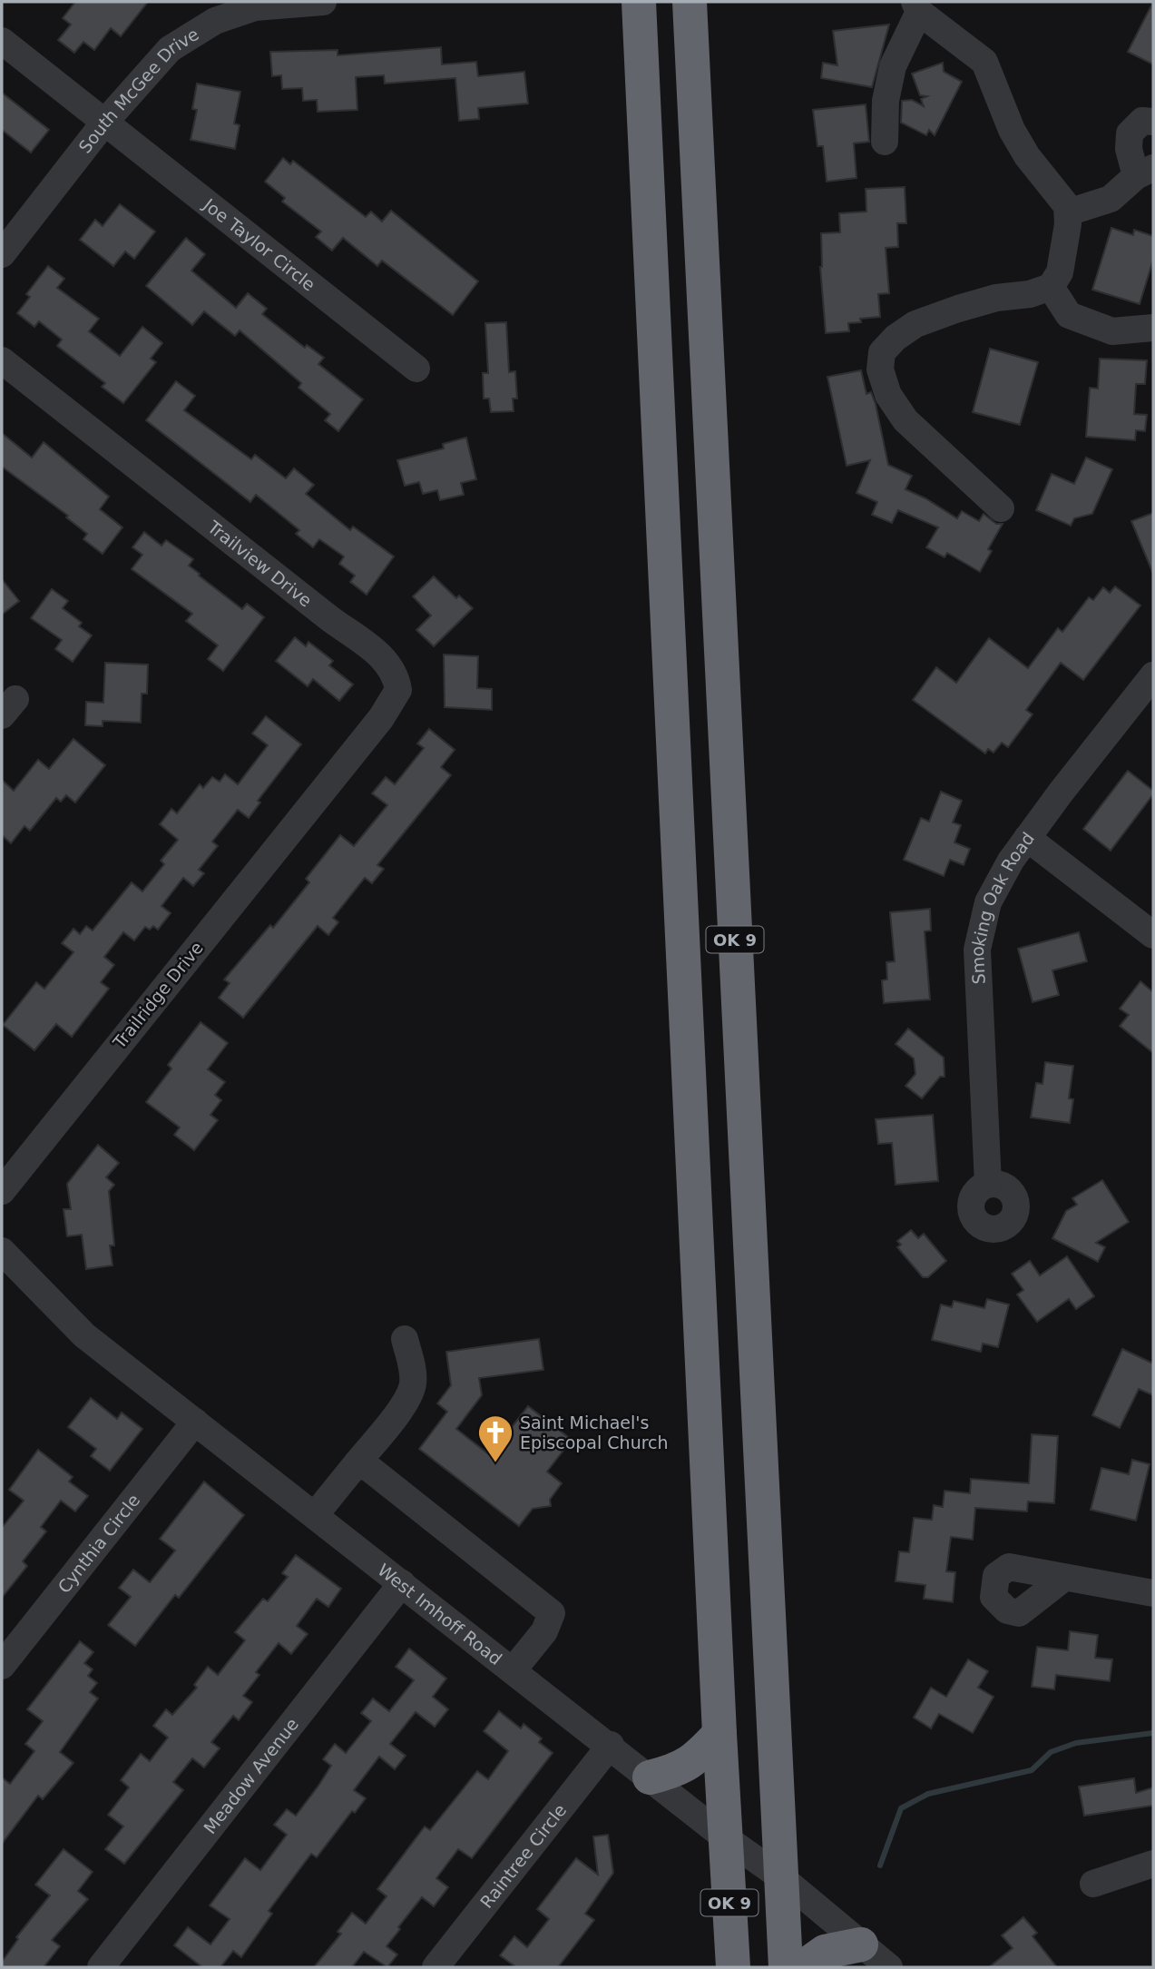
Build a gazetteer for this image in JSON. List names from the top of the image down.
{
  "streets": {
    "highway": ["OK 9"],
    "street": [
      "South McGee Drive",
      "Joe Taylor Circle",
      "Trailview Drive",
      "Smoking Oak Road",
      "Trailridge Drive",
      "Cynthia Circle",
      "West Imhoff Road",
      "Meadow Avenue",
      "Raintree Circle"
    ]
  },
  "crossings": [
    ["South McGee Drive", "Joe Taylor Circle"],
    ["Trailview Drive", "Trailridge Drive"],
    ["OK 9", "West Imhoff Road"],
    ["Cynthia Circle", "West Imhoff Road"],
    ["West Imhoff Road", "Meadow Avenue"],
    ["West Imhoff Road", "Raintree Circle"]
  ],
  "places": {
    "church": ["Saint Michael's Episcopal Church"]
  }
}
